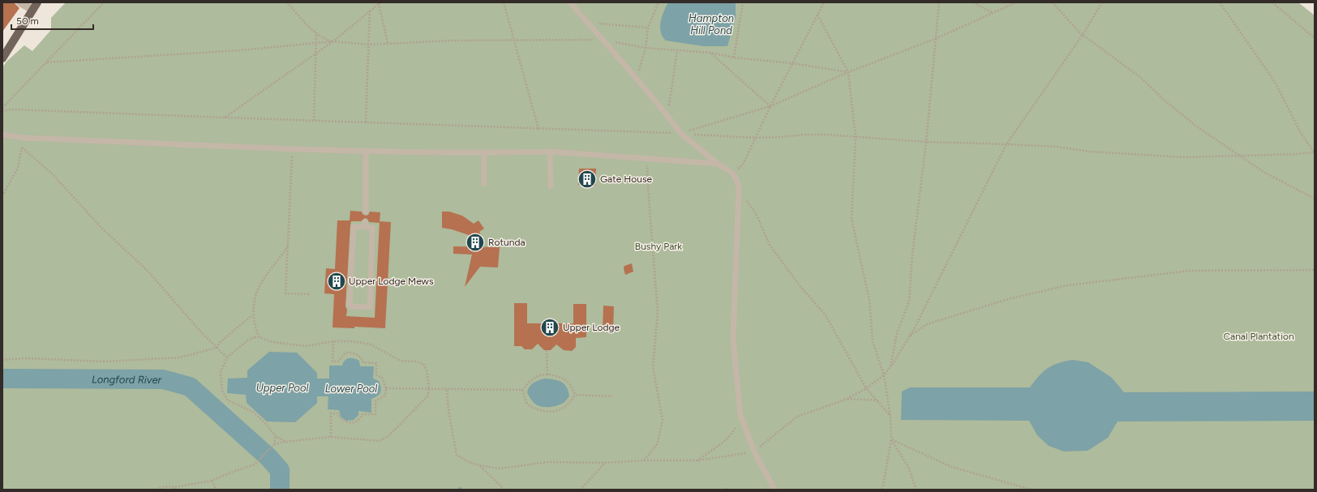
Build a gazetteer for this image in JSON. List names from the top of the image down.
{
  "water": [
    "Hampton Hill Pond",
    "Longford River",
    "Upper Pool",
    "Lower Pool"
  ],
  "parks": ["Bushy Park", "Canal Plantation"],
  "places": {
    "building": [
      "Gate House",
      "Rotunda",
      "Upper Lodge Mews",
      "Upper Lodge"
    ]
  },
  "scale_bar": "50 m"
}
